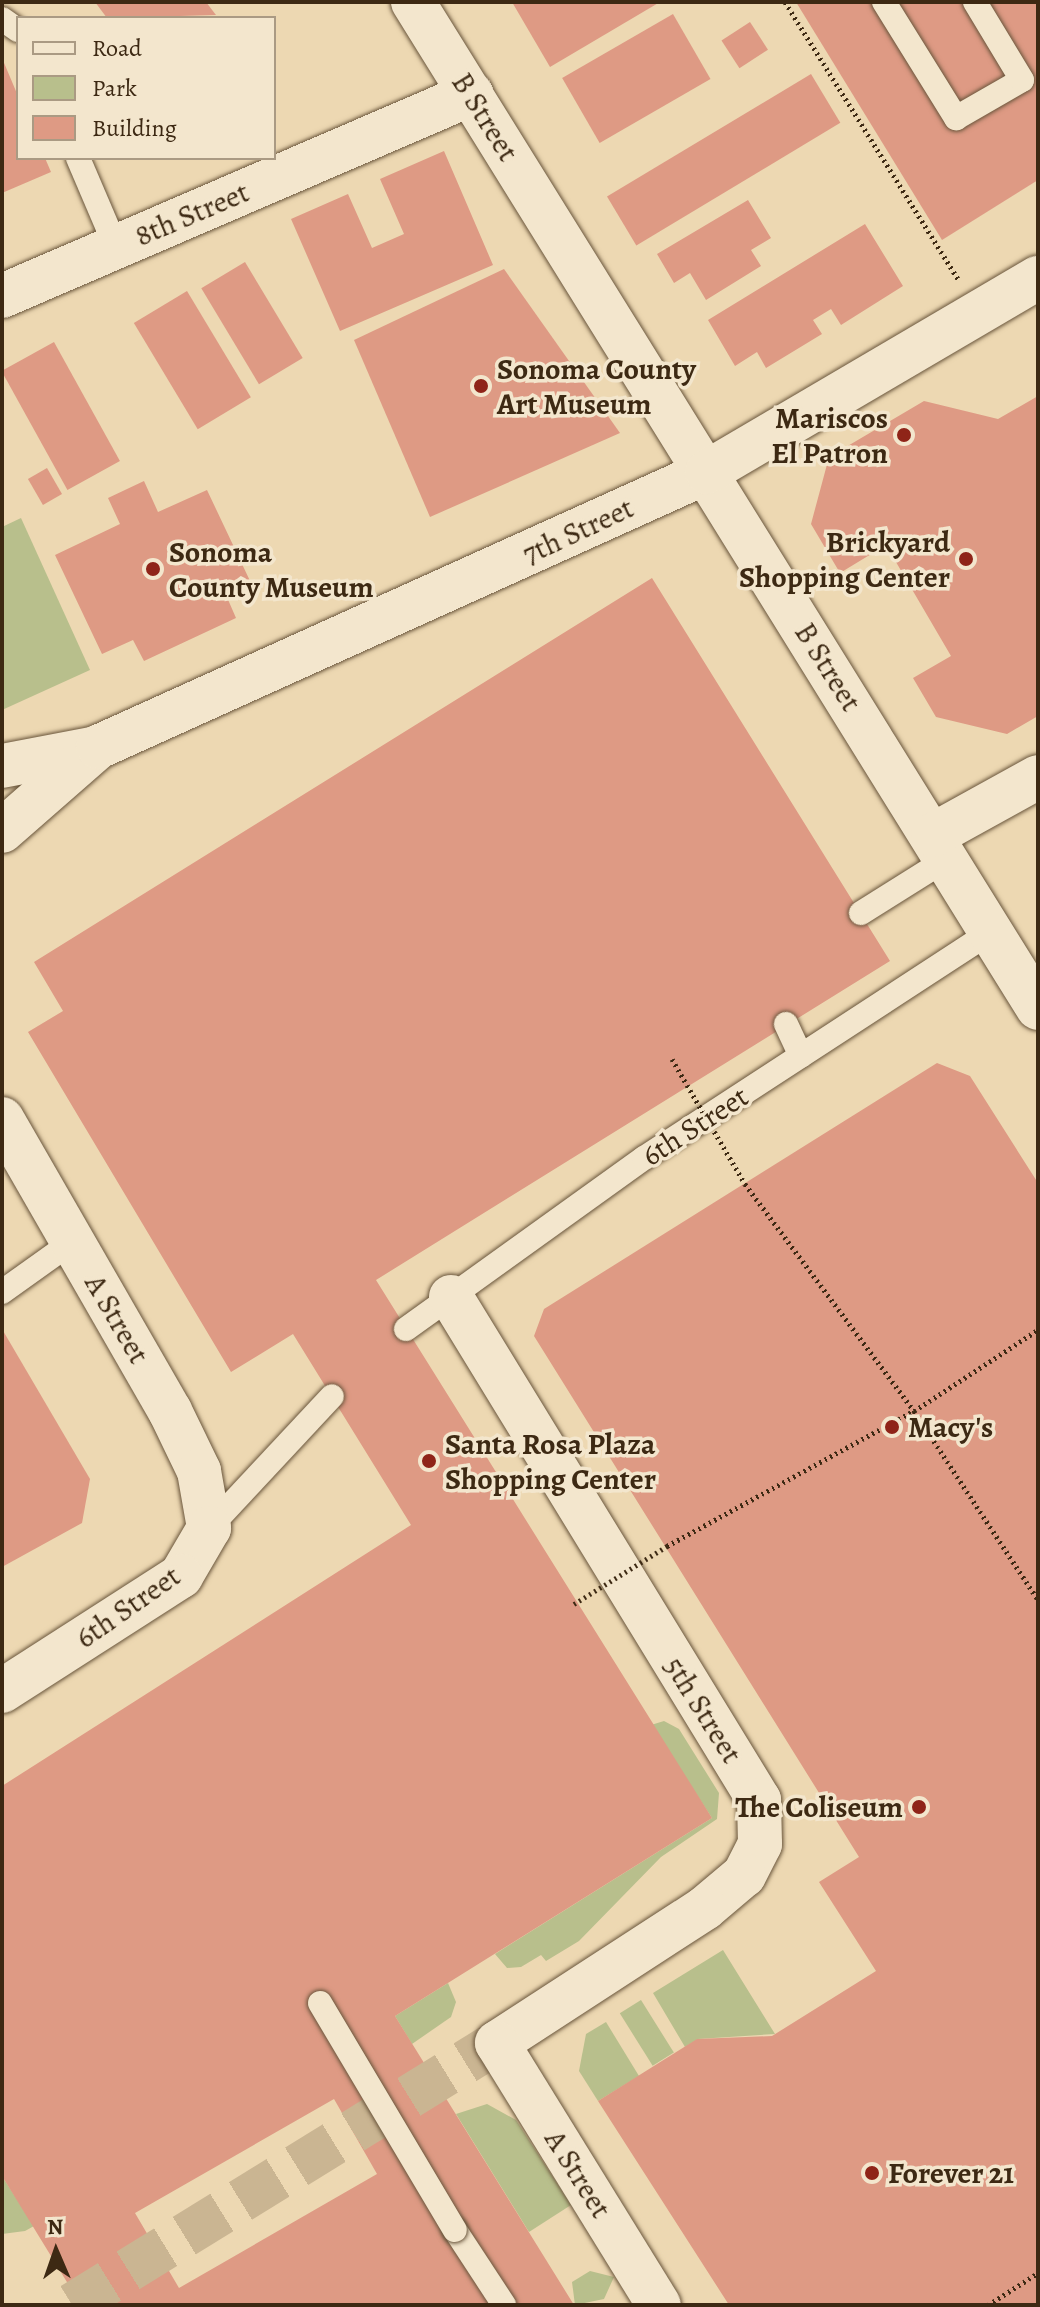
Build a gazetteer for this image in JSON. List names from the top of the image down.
{
  "streets": {
    "street": [
      "B Street",
      "8th Street",
      "7th Street",
      "6th Street",
      "A Street",
      "5th Street"
    ]
  },
  "crossings": [
    ["B Street", "8th Street"],
    ["B Street", "7th Street"],
    ["B Street", "6th Street"],
    ["6th Street", "A Street"],
    ["6th Street", "5th Street"],
    ["A Street", "5th Street"]
  ],
  "places": [
    "Sonoma County Art Museum",
    "Mariscos El Patron",
    "Brickyard Shopping Center",
    "Sonoma County Museum",
    "Macy's",
    "Santa Rosa Plaza Shopping Center",
    "The Coliseum",
    "Forever 21"
  ],
  "legend": ["Road", "Park", "Building"],
  "north": "top"
}
